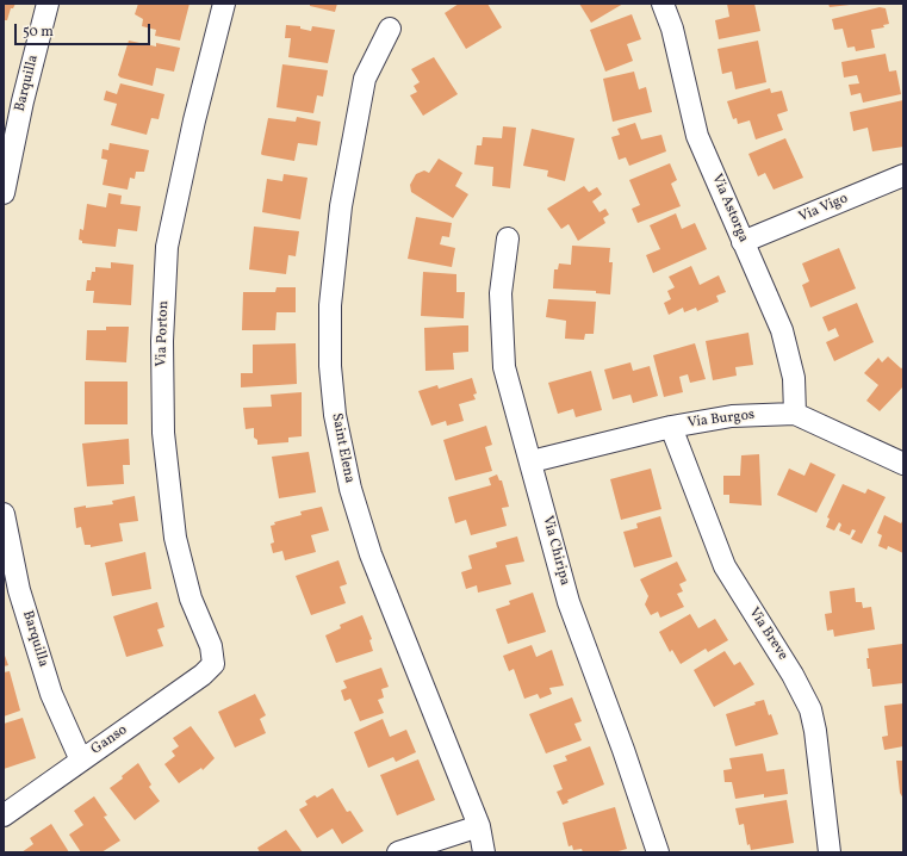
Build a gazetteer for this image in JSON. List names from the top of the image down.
{
  "streets": {
    "street": [
      "Barquilla",
      "Via Astorga",
      "Via Vigo",
      "Via Porton",
      "Via Burgos",
      "Saint Elena",
      "Via Chiripa",
      "Via Breve",
      "Ganso"
    ]
  },
  "crossings": [
    ["Barquilla", "Ganso"],
    ["Via Astorga", "Via Vigo"],
    ["Via Astorga", "Via Burgos"],
    ["Via Porton", "Ganso"],
    ["Via Burgos", "Via Chiripa"],
    ["Via Burgos", "Via Breve"]
  ],
  "scale_bar": "50 m"
}
